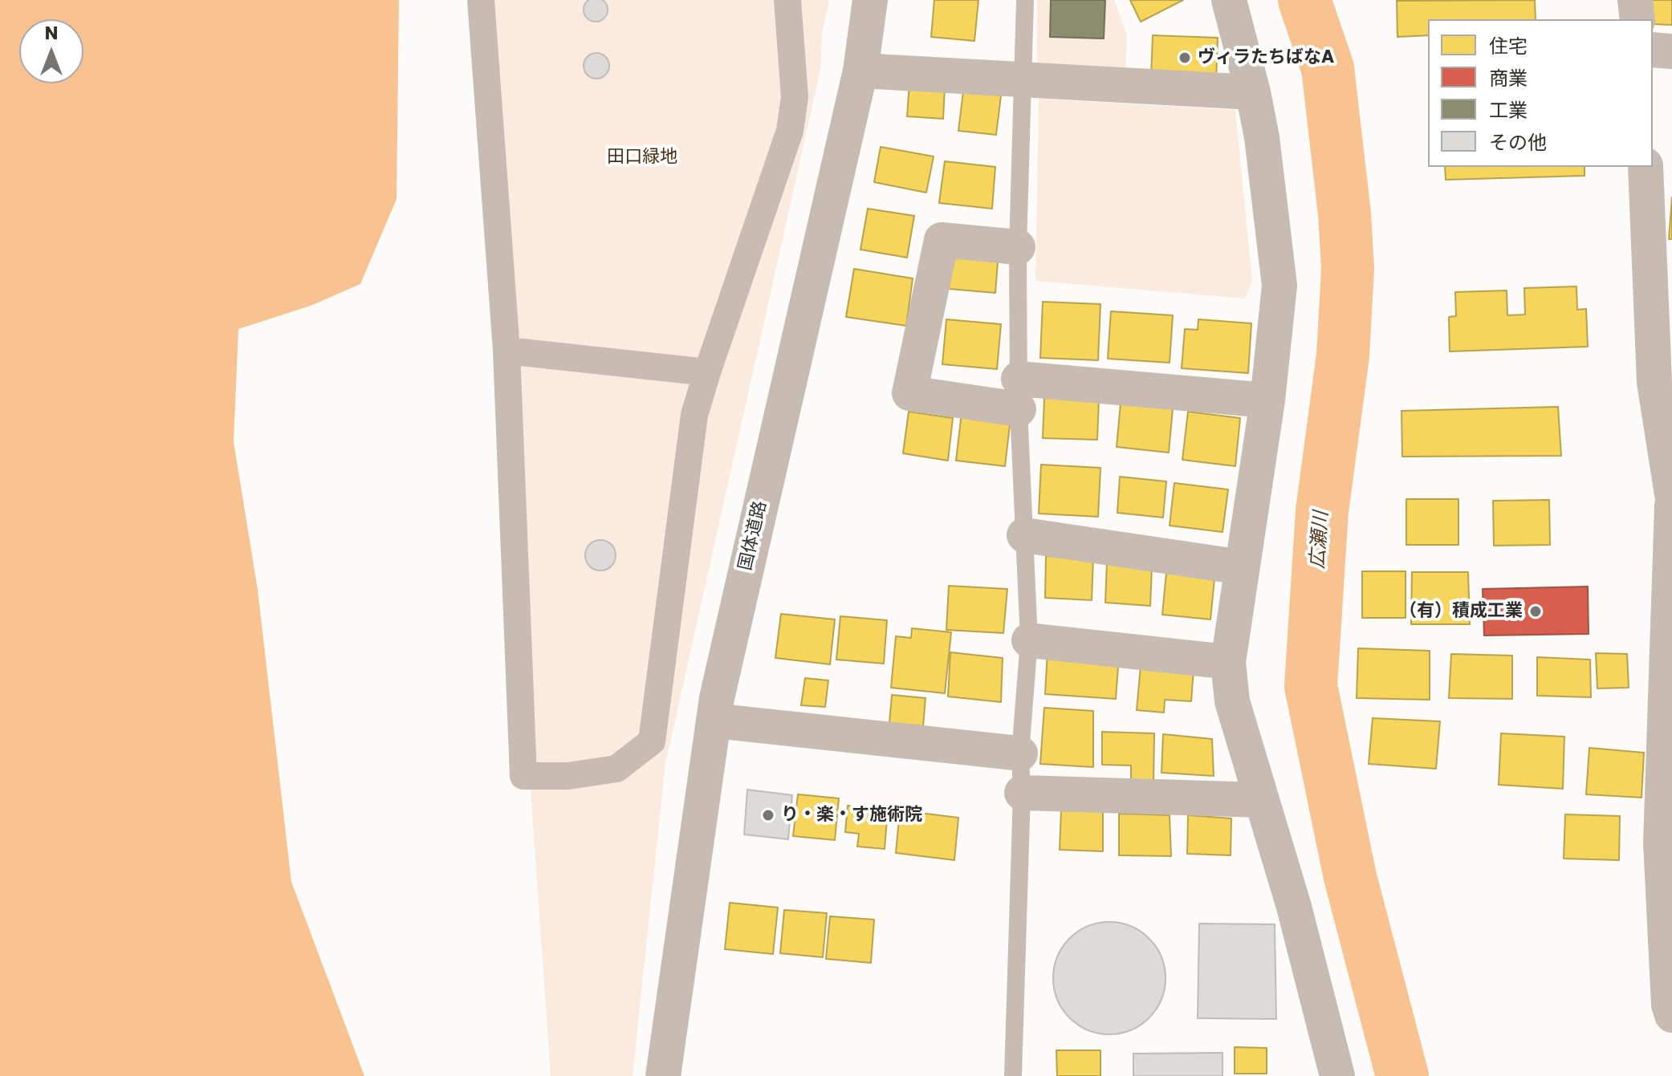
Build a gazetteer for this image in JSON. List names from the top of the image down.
{
  "streets": {
    "street": ["国体道路"]
  },
  "water": ["広瀬川"],
  "parks": ["田口緑地"],
  "places": ["ヴィラたちばなA", "（有）積成工業", "り・楽・す施術院"],
  "legend": [
    "住宅",
    "商業",
    "工業",
    "その他"
  ],
  "north": "top"
}
